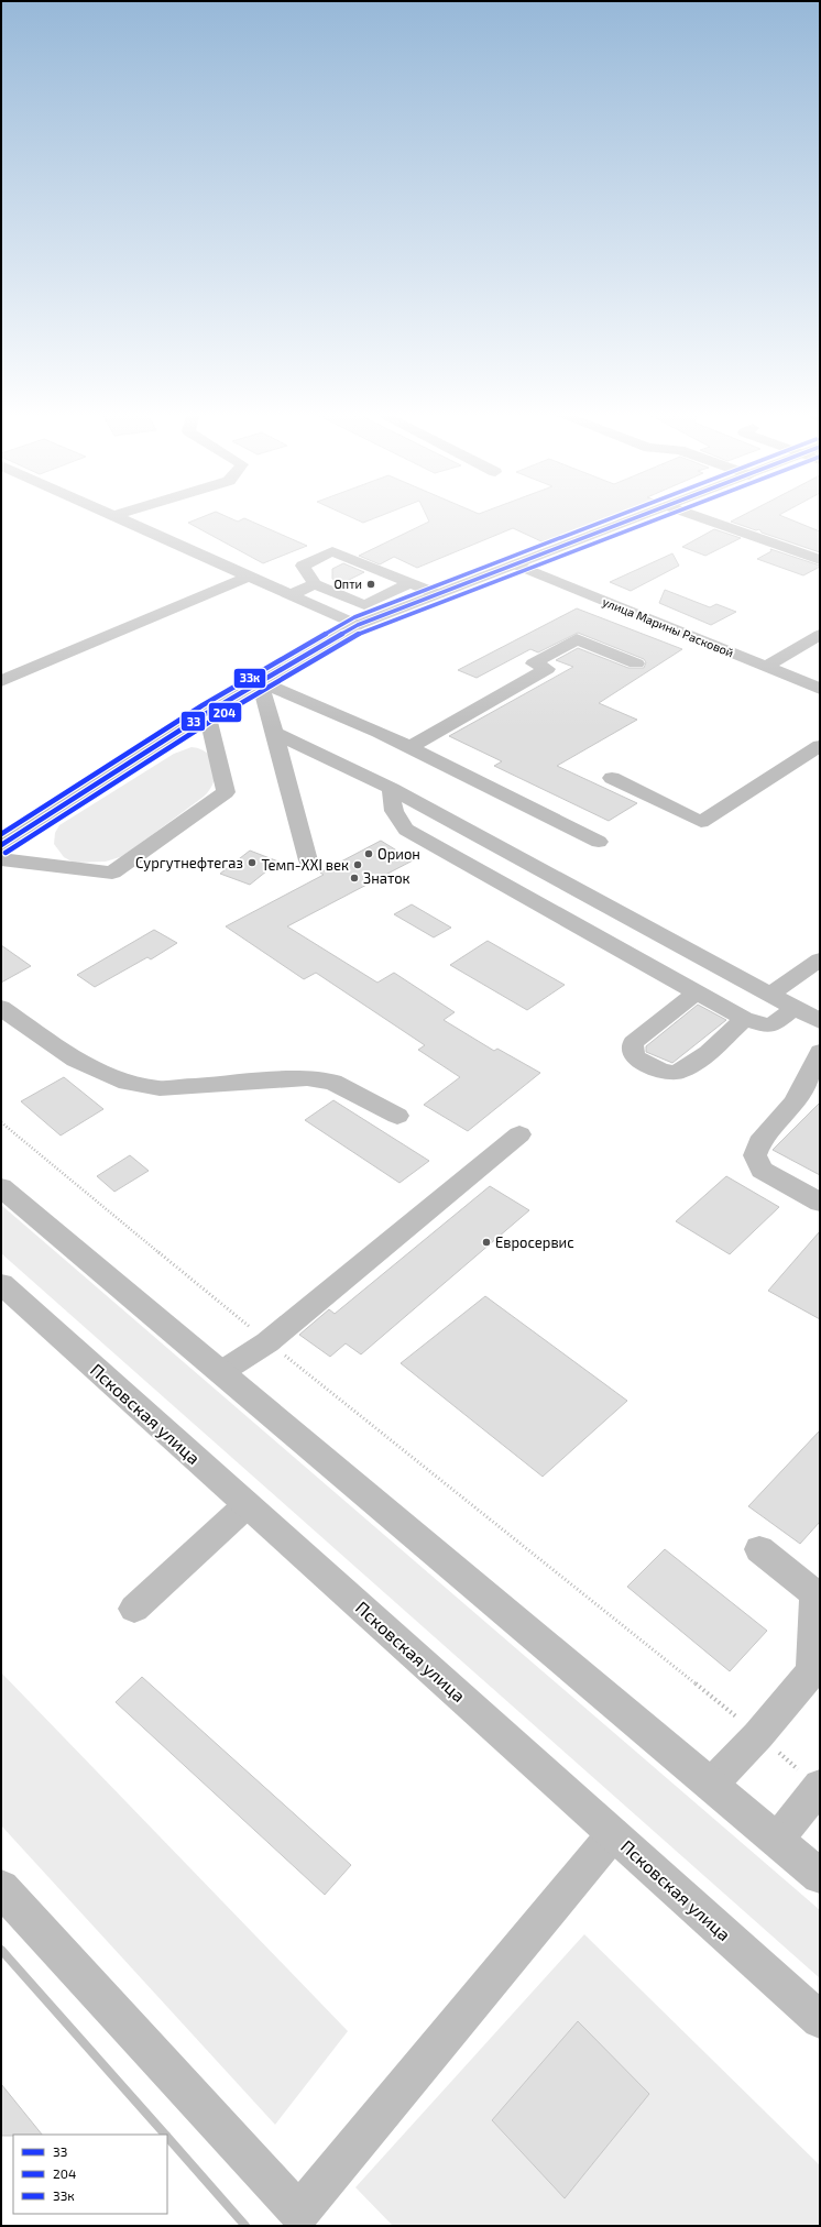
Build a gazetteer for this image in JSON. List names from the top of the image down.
{
  "streets": {
    "main road": ["улица Марины Расковой", "Псковская улица"]
  },
  "places": [
    "Опти",
    "Орион",
    "Сургутнефтегаз",
    "Темп-XXI век",
    "Знаток",
    "Евросервис"
  ],
  "lines": ["transit line 33", "transit line 204", "transit line 33к"],
  "legend": ["33", "204", "33к"]
}
